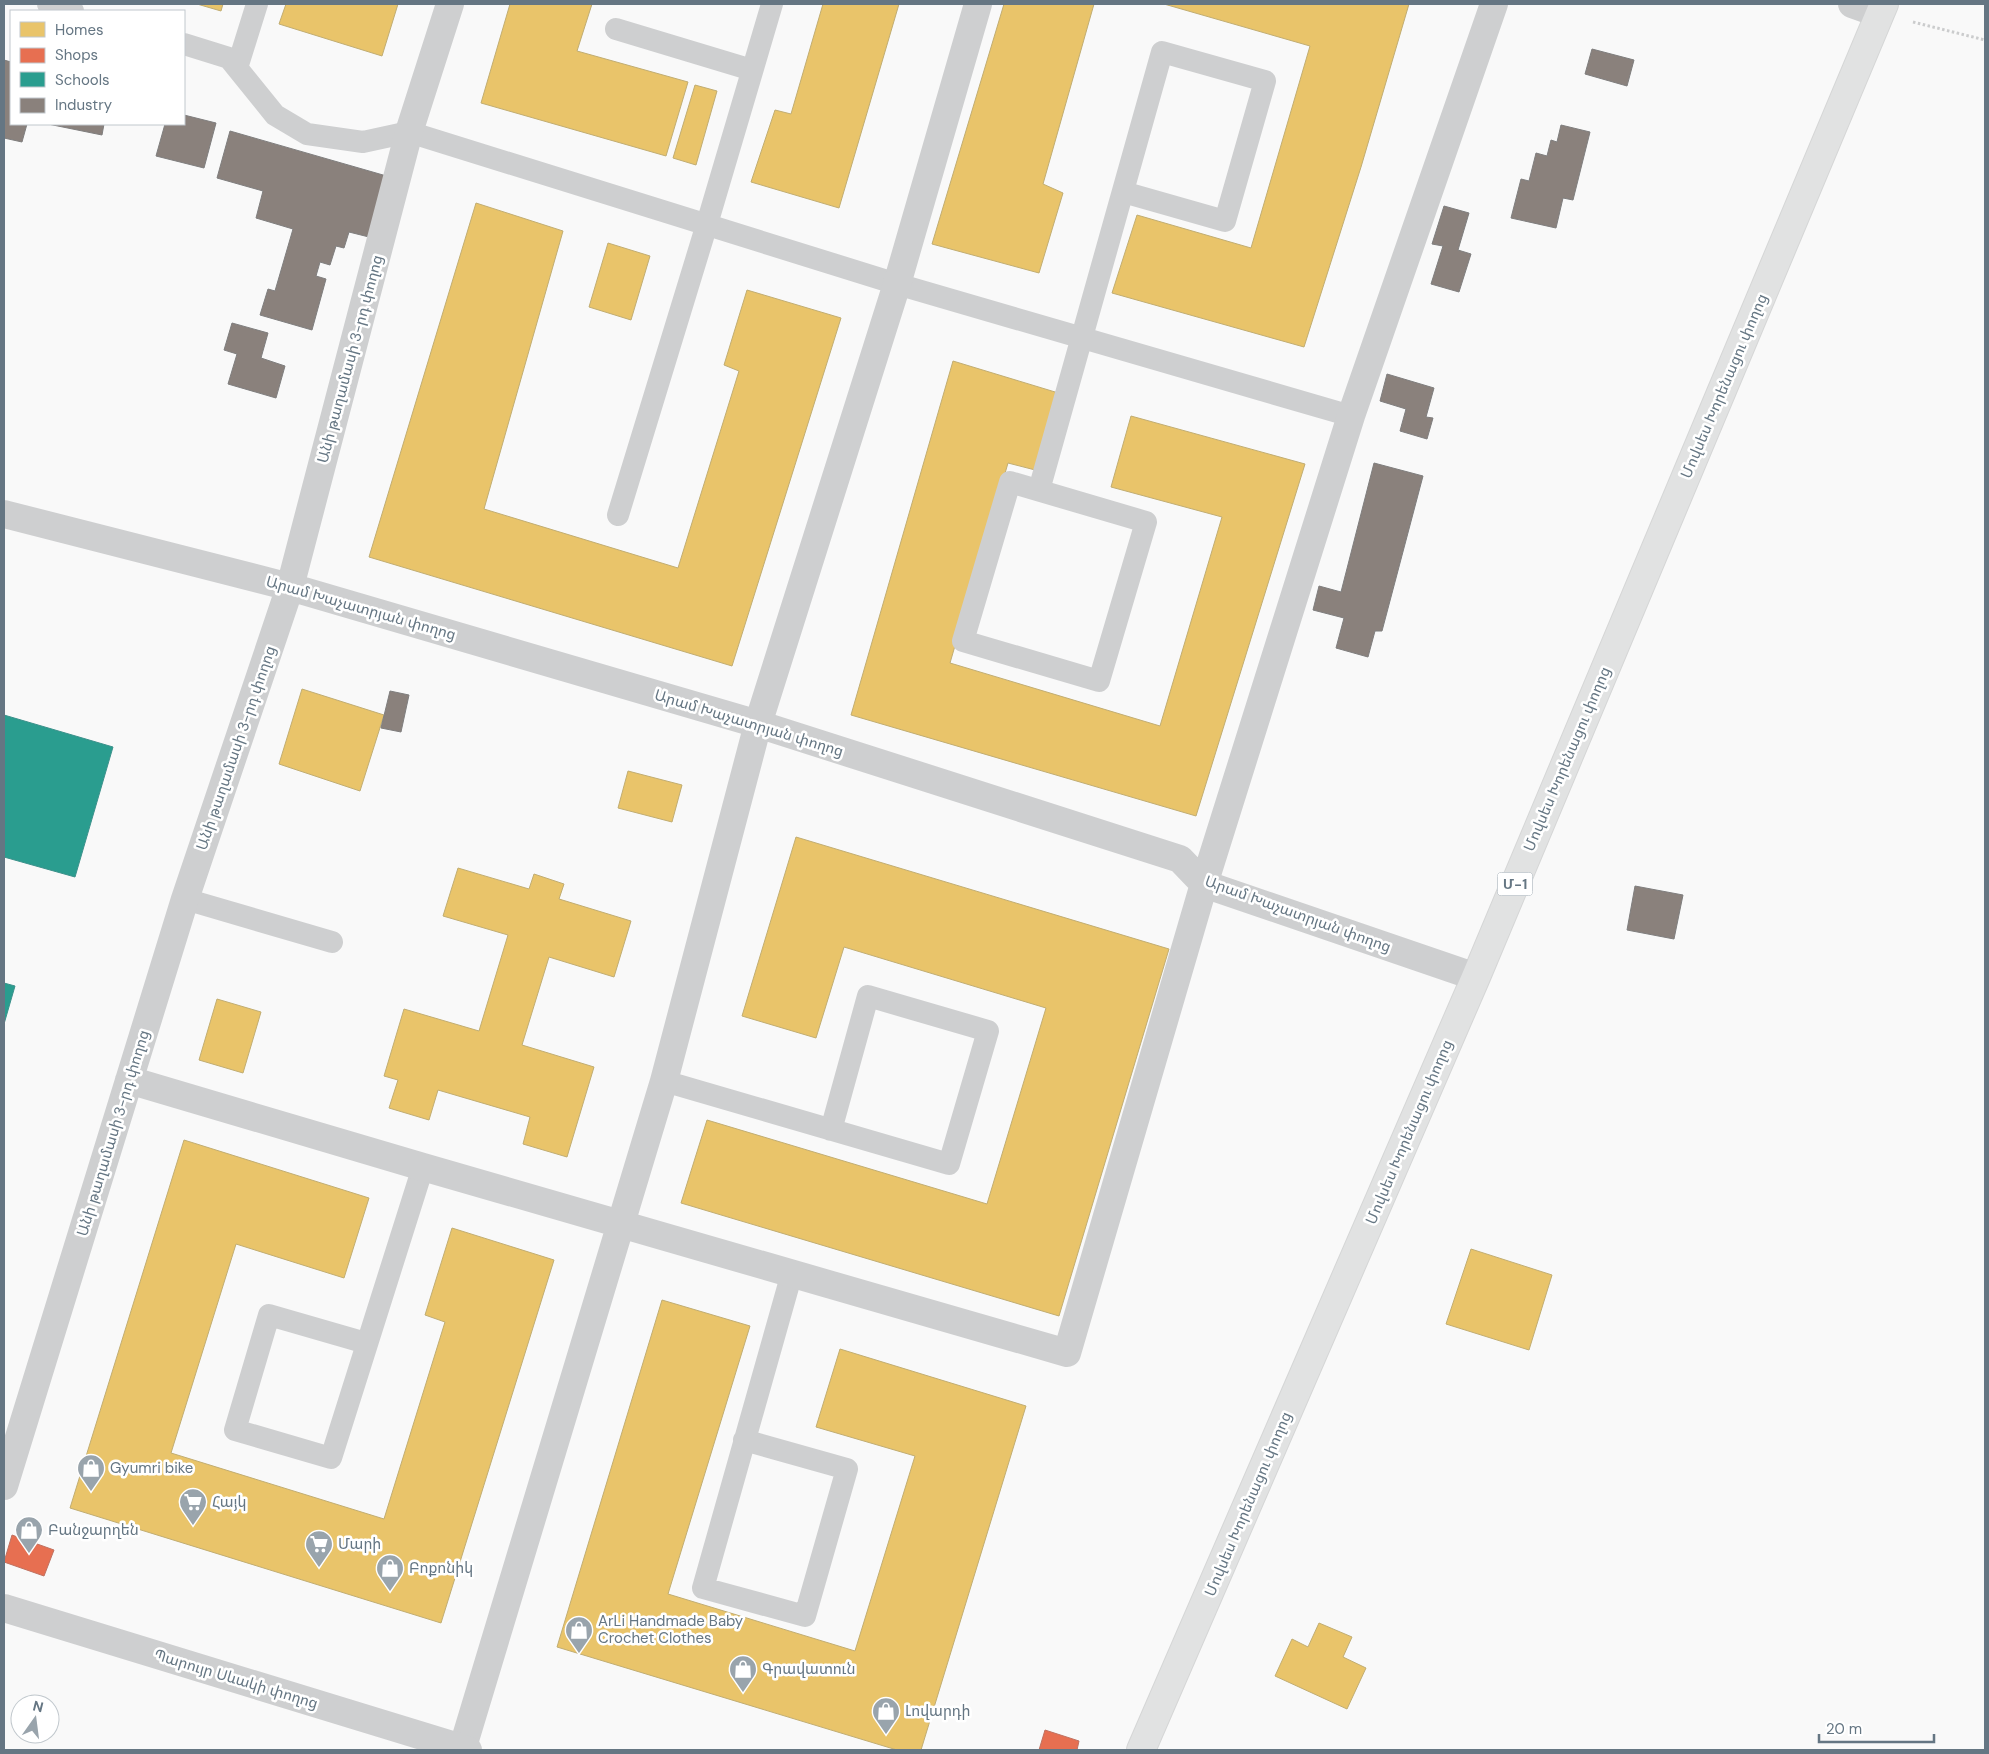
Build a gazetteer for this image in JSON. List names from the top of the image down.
{
  "streets": {
    "highway": ["Մովսես Խորենացու փողոց", "Մ-1"],
    "street": ["Անի թաղամասի 3-րդ փողոց", "Արամ Խաչատրյան փողոց", "Պարույր Սևակի փողոց"]
  },
  "crossings": [
    ["Անի թաղամասի 3-րդ փողոց", "Արամ Խաչատրյան փողոց"],
    ["Մովսես Խորենացու փողոց", "Արամ Խաչատրյան փողոց"]
  ],
  "places": {
    "shop": [
      "Gyumri bike",
      "Բանջարղեն",
      "Բոքոնիկ",
      "ArLi Handmade Baby Crochet Clothes",
      "Գրավատուն",
      "Լովարդի"
    ],
    "supermarket": ["Հայկ", "Մարի"]
  },
  "legend": [
    "Homes",
    "Shops",
    "Schools",
    "Industry"
  ],
  "scale_bar": "20 m",
  "north": "top"
}
